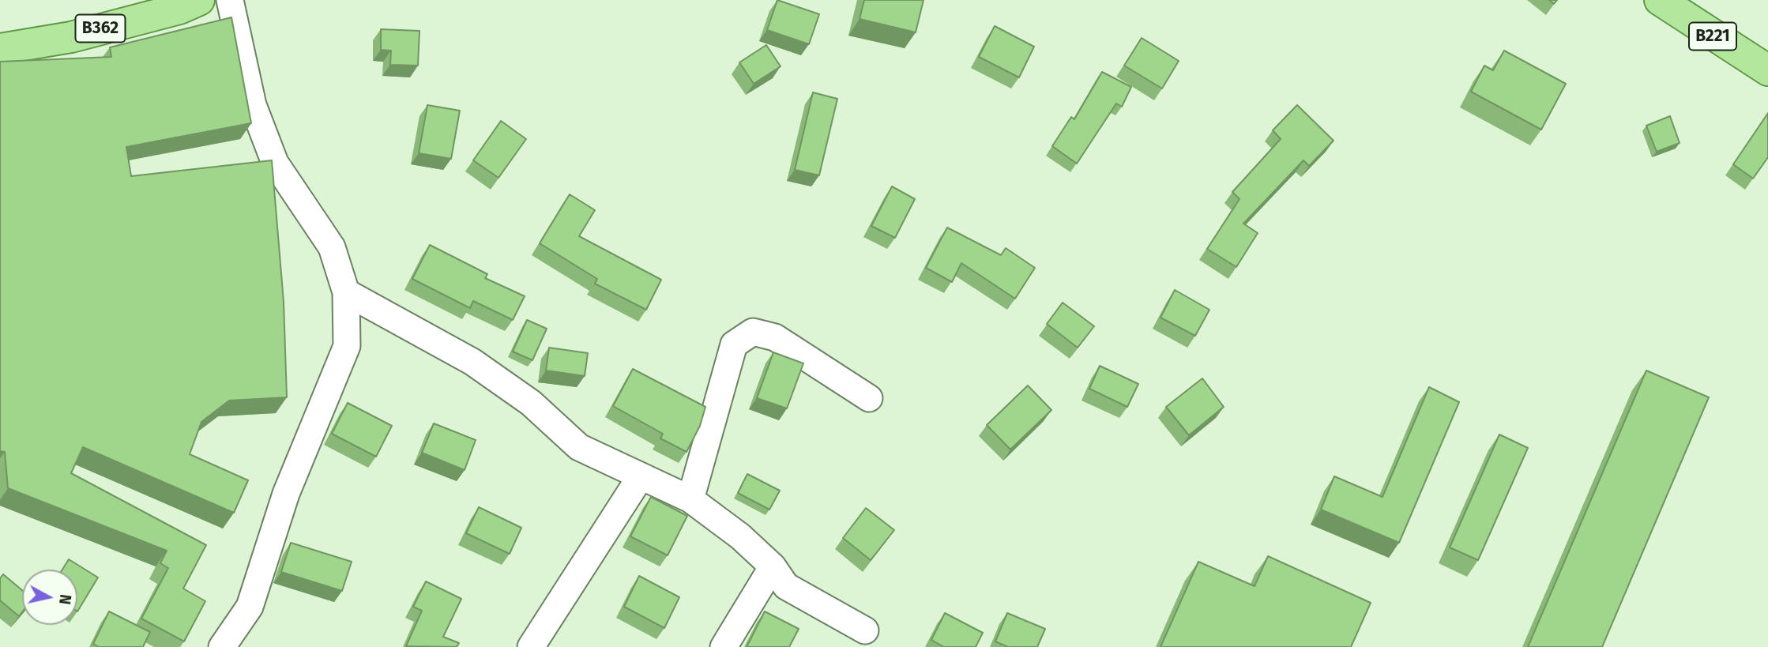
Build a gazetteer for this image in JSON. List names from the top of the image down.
{
  "streets": {
    "main road": ["B362", "B221"]
  },
  "north": "right"
}
